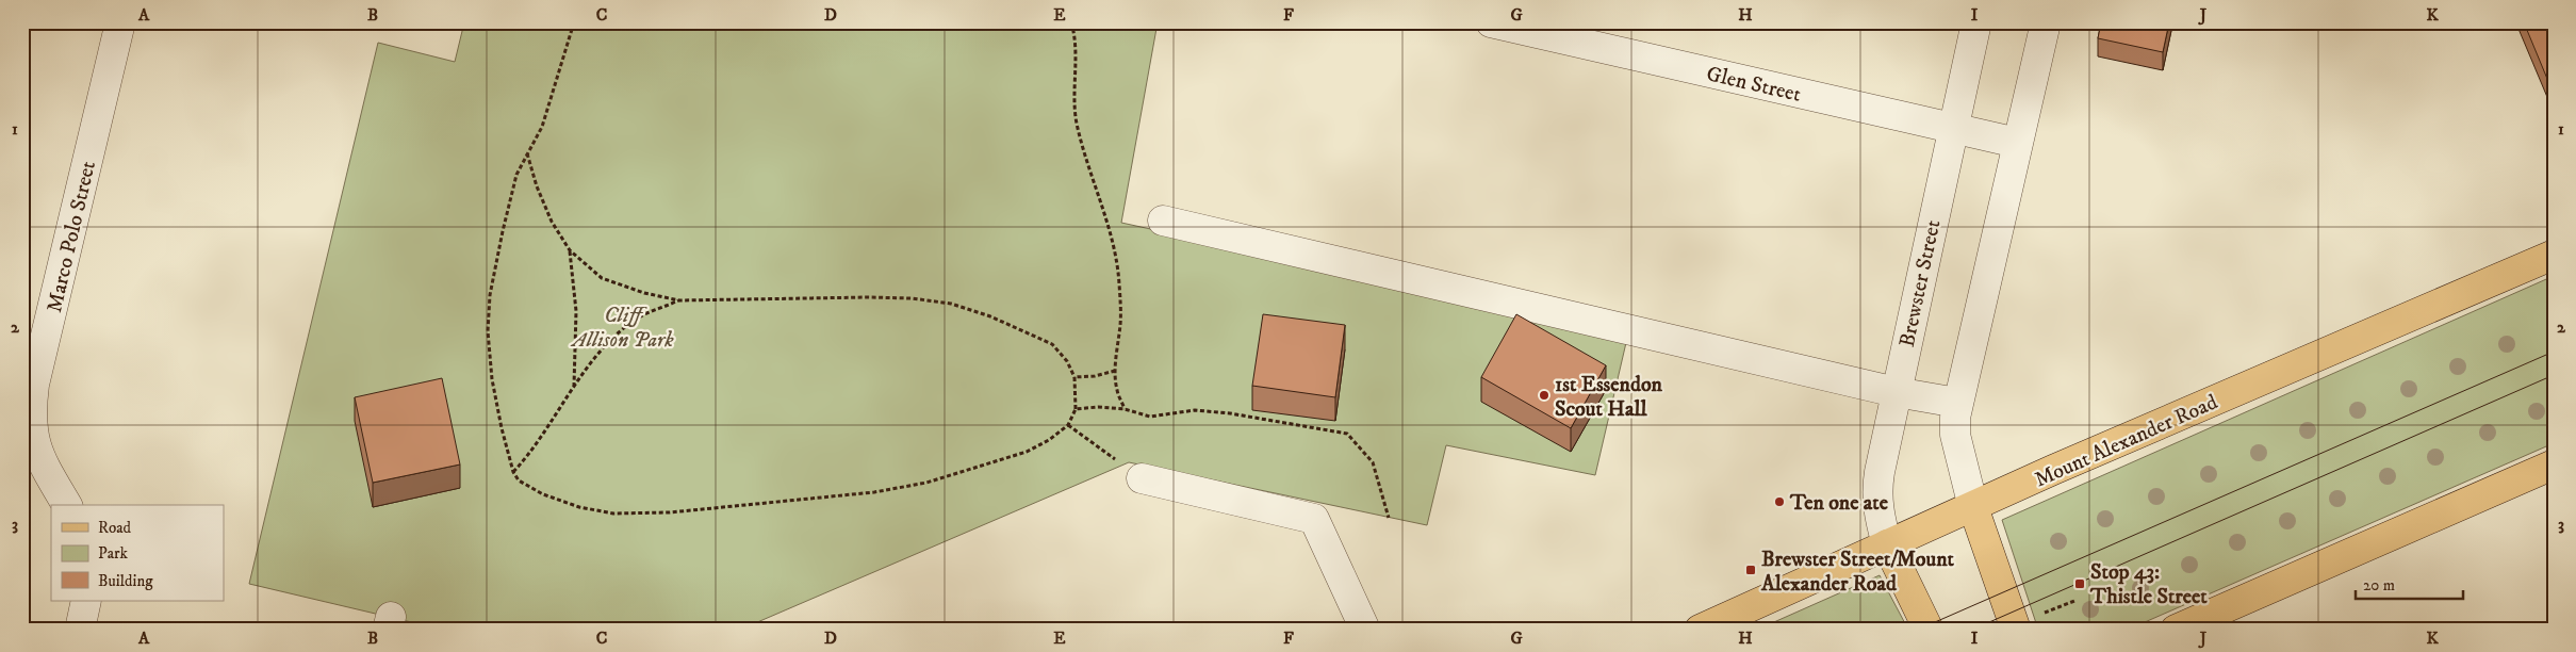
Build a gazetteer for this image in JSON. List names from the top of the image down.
{
  "streets": {
    "main road": ["Mount Alexander Road"],
    "street": ["Glen Street", "Marco Polo Street", "Brewster Street"]
  },
  "crossings": [
    ["Glen Street", "Brewster Street"],
    ["Brewster Street", "Mount Alexander Road"]
  ],
  "parks": ["Cliff Allison Park"],
  "places": {
    "other": ["1st Essendon Scout Hall", "Ten one ate"],
    "transit": ["Brewster Street/Mount Alexander Road", "Stop 43: Thistle Street"]
  },
  "legend": ["Road", "Park", "Building"],
  "scale_bar": "20 m",
  "grid": {
    "columns": [
      "A",
      "B",
      "C",
      "D",
      "E",
      "F",
      "G",
      "H",
      "I",
      "J",
      "K"
    ],
    "rows": ["1", "2", "3"]
  }
}
